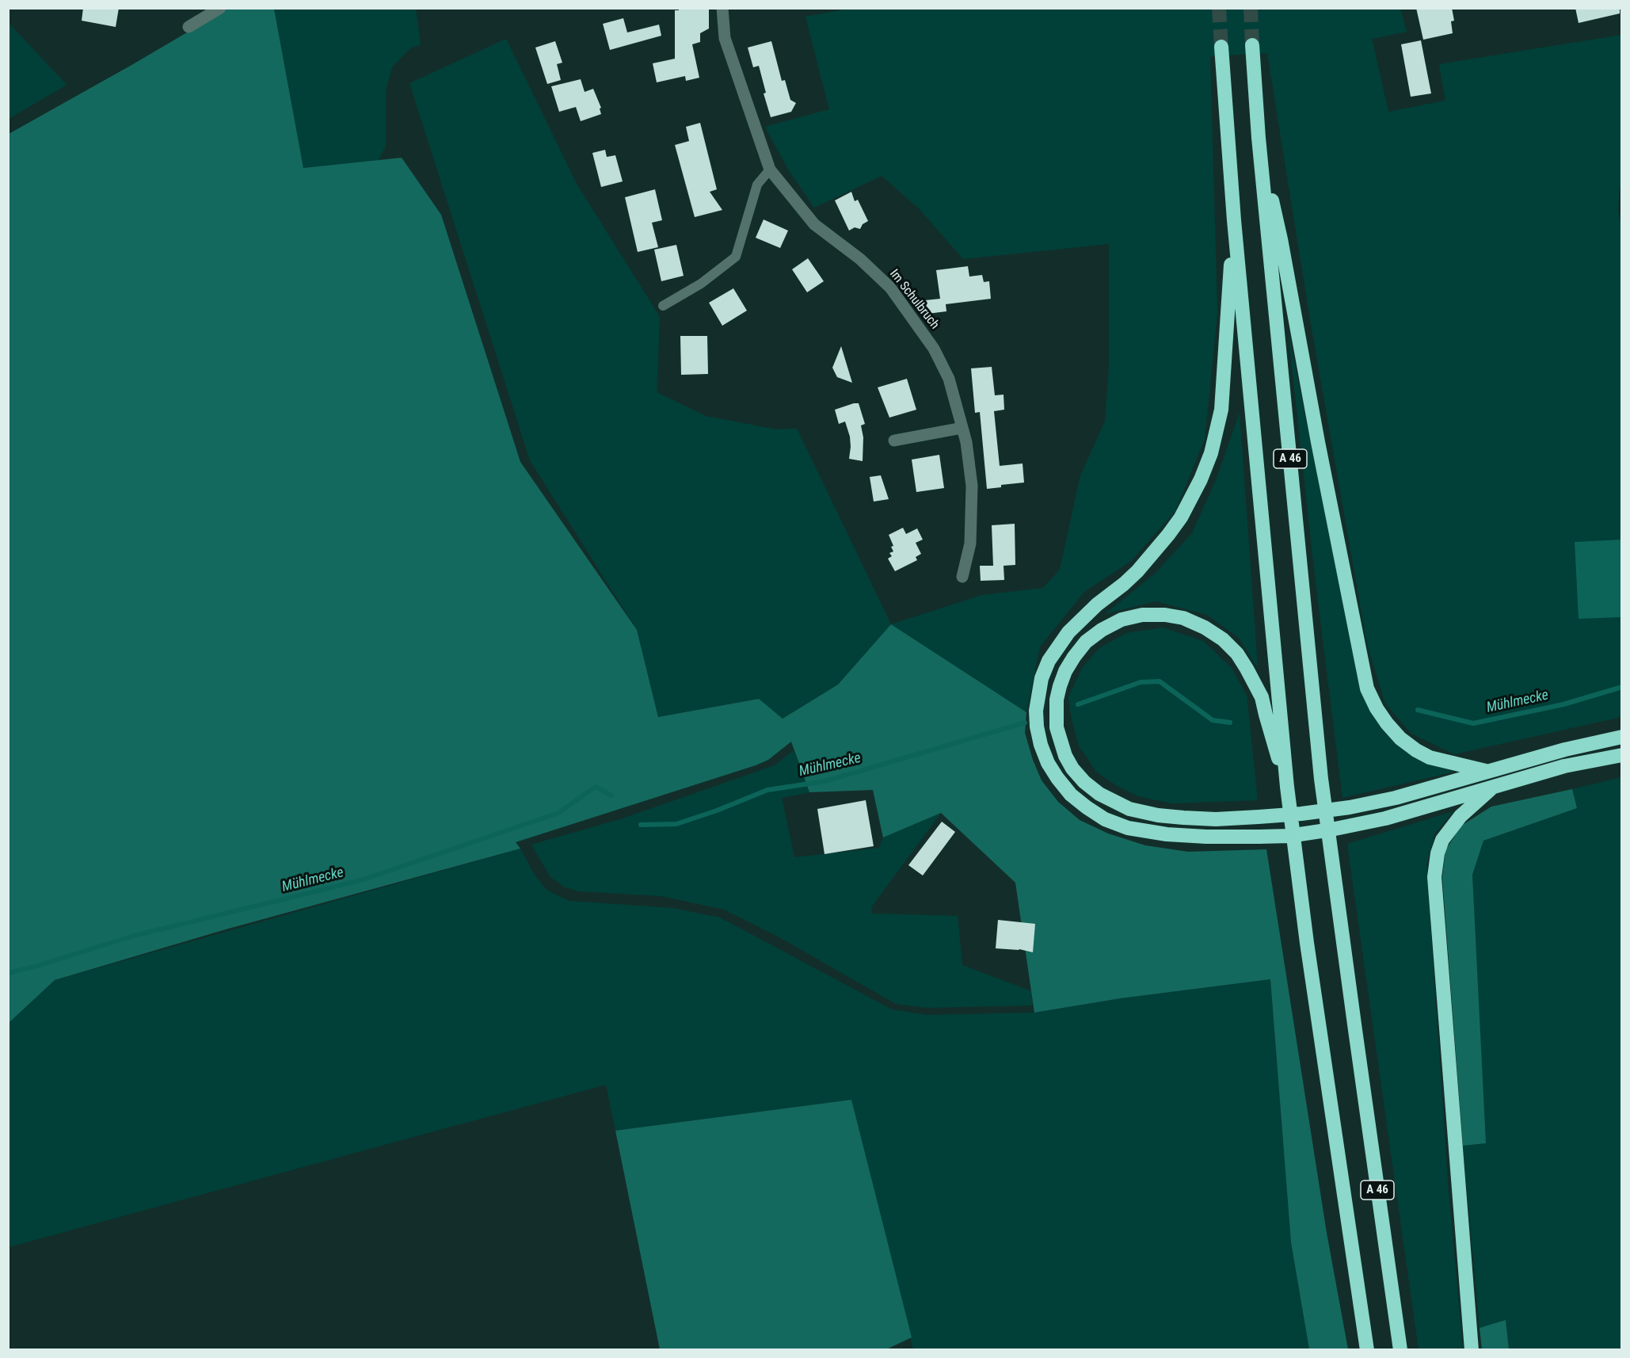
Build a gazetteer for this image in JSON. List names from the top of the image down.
{
  "streets": {
    "highway": ["A 46"],
    "street": ["Im Schulbruch"]
  },
  "water": ["Mühlmecke"]
}
